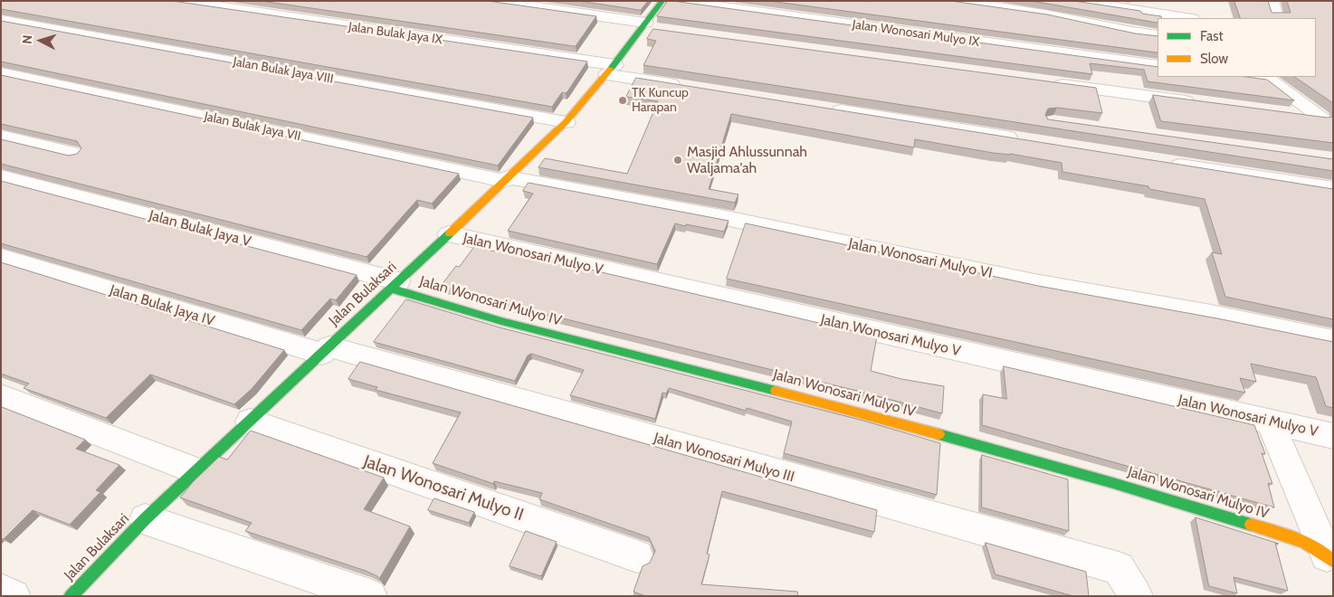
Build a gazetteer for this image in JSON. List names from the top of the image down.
{
  "streets": {
    "street": [
      "Jalan Bulak Jaya IX",
      "Jalan Wonosari Mulyo IX",
      "Jalan Bulak Jaya VIII",
      "Jalan Bulak Jaya VII",
      "Jalan Bulak Jaya V",
      "Jalan Wonosari Mulyo V",
      "Jalan Wonosari Mulyo VI",
      "Jalan Bulaksari",
      "Jalan Wonosari Mulyo IV",
      "Jalan Bulak Jaya IV",
      "Jalan Wonosari Mulyo III",
      "Jalan Wonosari Mulyo II"
    ]
  },
  "crossings": [
    ["Jalan Bulak Jaya IX", "Jalan Bulaksari"],
    ["Jalan Bulak Jaya VIII", "Jalan Bulaksari"],
    ["Jalan Bulak Jaya VII", "Jalan Wonosari Mulyo VI"],
    ["Jalan Bulak Jaya VII", "Jalan Bulaksari"],
    ["Jalan Bulak Jaya V", "Jalan Bulaksari"],
    ["Jalan Bulak Jaya V", "Jalan Wonosari Mulyo IV"],
    ["Jalan Wonosari Mulyo V", "Jalan Bulaksari"],
    ["Jalan Wonosari Mulyo VI", "Jalan Bulaksari"],
    ["Jalan Bulaksari", "Jalan Wonosari Mulyo IV"],
    ["Jalan Bulaksari", "Jalan Bulak Jaya IV"],
    ["Jalan Bulaksari", "Jalan Wonosari Mulyo III"],
    ["Jalan Bulaksari", "Jalan Wonosari Mulyo II"],
    ["Jalan Bulak Jaya IV", "Jalan Wonosari Mulyo III"]
  ],
  "places": ["TK Kuncup Harapan", "Masjid Ahlussunnah Waljama'ah"],
  "legend": ["Fast", "Slow"],
  "north": "left"
}
